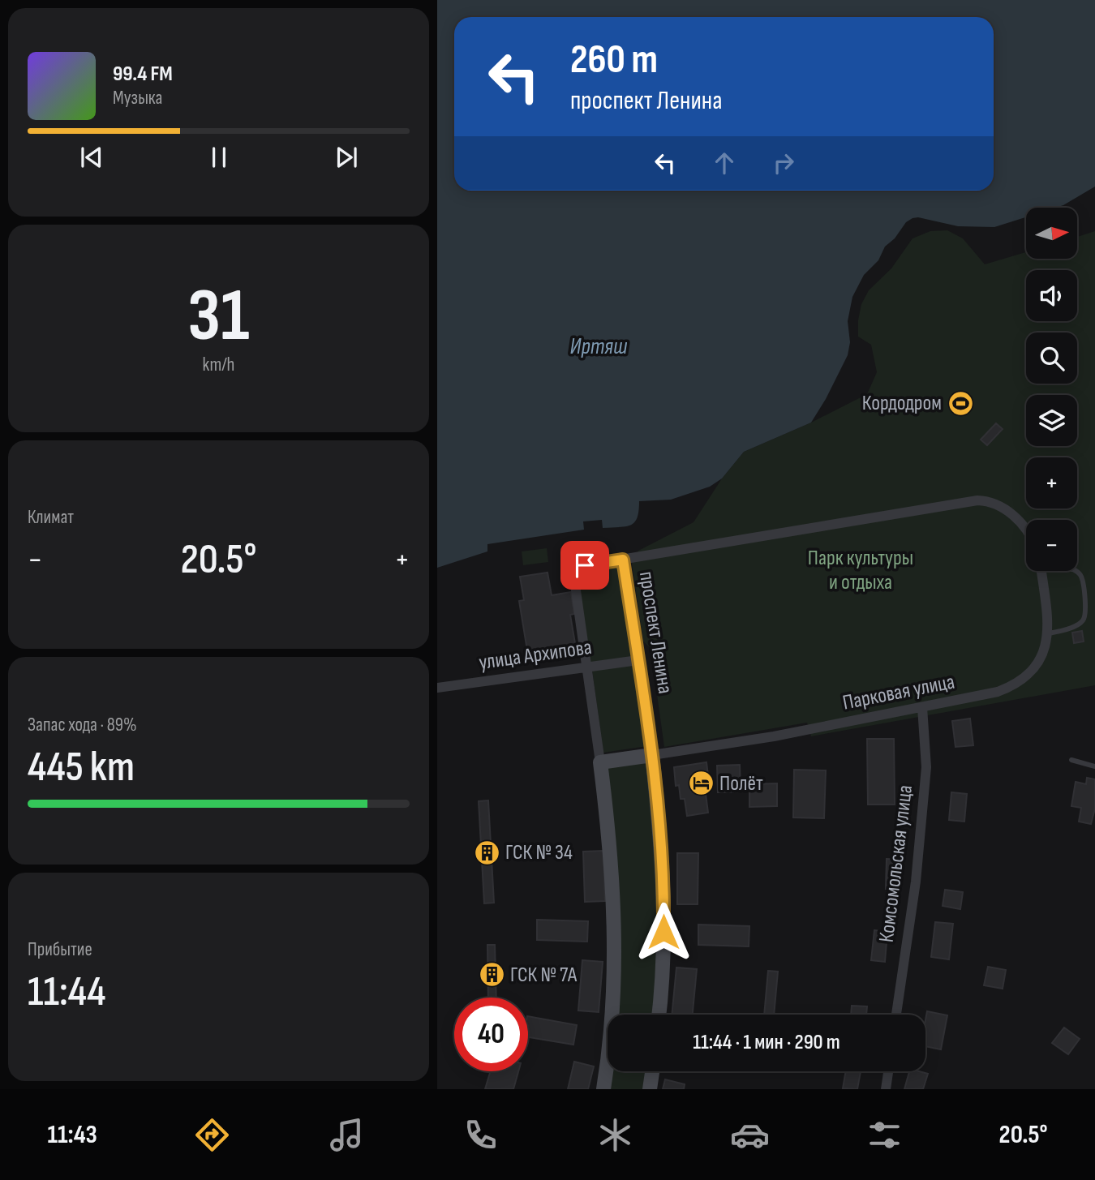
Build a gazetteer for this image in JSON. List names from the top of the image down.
{
  "streets": {
    "street": [
      "проспект Ленина",
      "улица Архипова",
      "Парковая улица",
      "Комсомольская улица"
    ]
  },
  "crossings": [
    ["проспект Ленина", "улица Архипова"],
    ["проспект Ленина", "Парковая улица"],
    ["Парковая улица", "Комсомольская улица"]
  ],
  "water": ["Иртяш"],
  "parks": ["Парк культуры и отдыха"],
  "places": {
    "sports": ["Кордодром"],
    "hotel": ["Полёт"],
    "building": ["ГСК № 34", "ГСК № 7А"]
  },
  "north": "right",
  "page": {
    "turn": ["260 m", "проспект Ленина"],
    "song": ["99.4 FM", "Музыка"],
    "map_buttons": ["+", "−"],
    "tile": [
      ["31", "km/h"],
      "Климат",
      ["Запас хода · 89%", "445 km"],
      ["Прибытие", "11:44"]
    ],
    "heat": ["−", "20.5°", "+"],
    "limit": "40",
    "trip": "11:44 · 1 мин · 290 m",
    "tabs": ["11:43", "20.5°"]
  }
}
